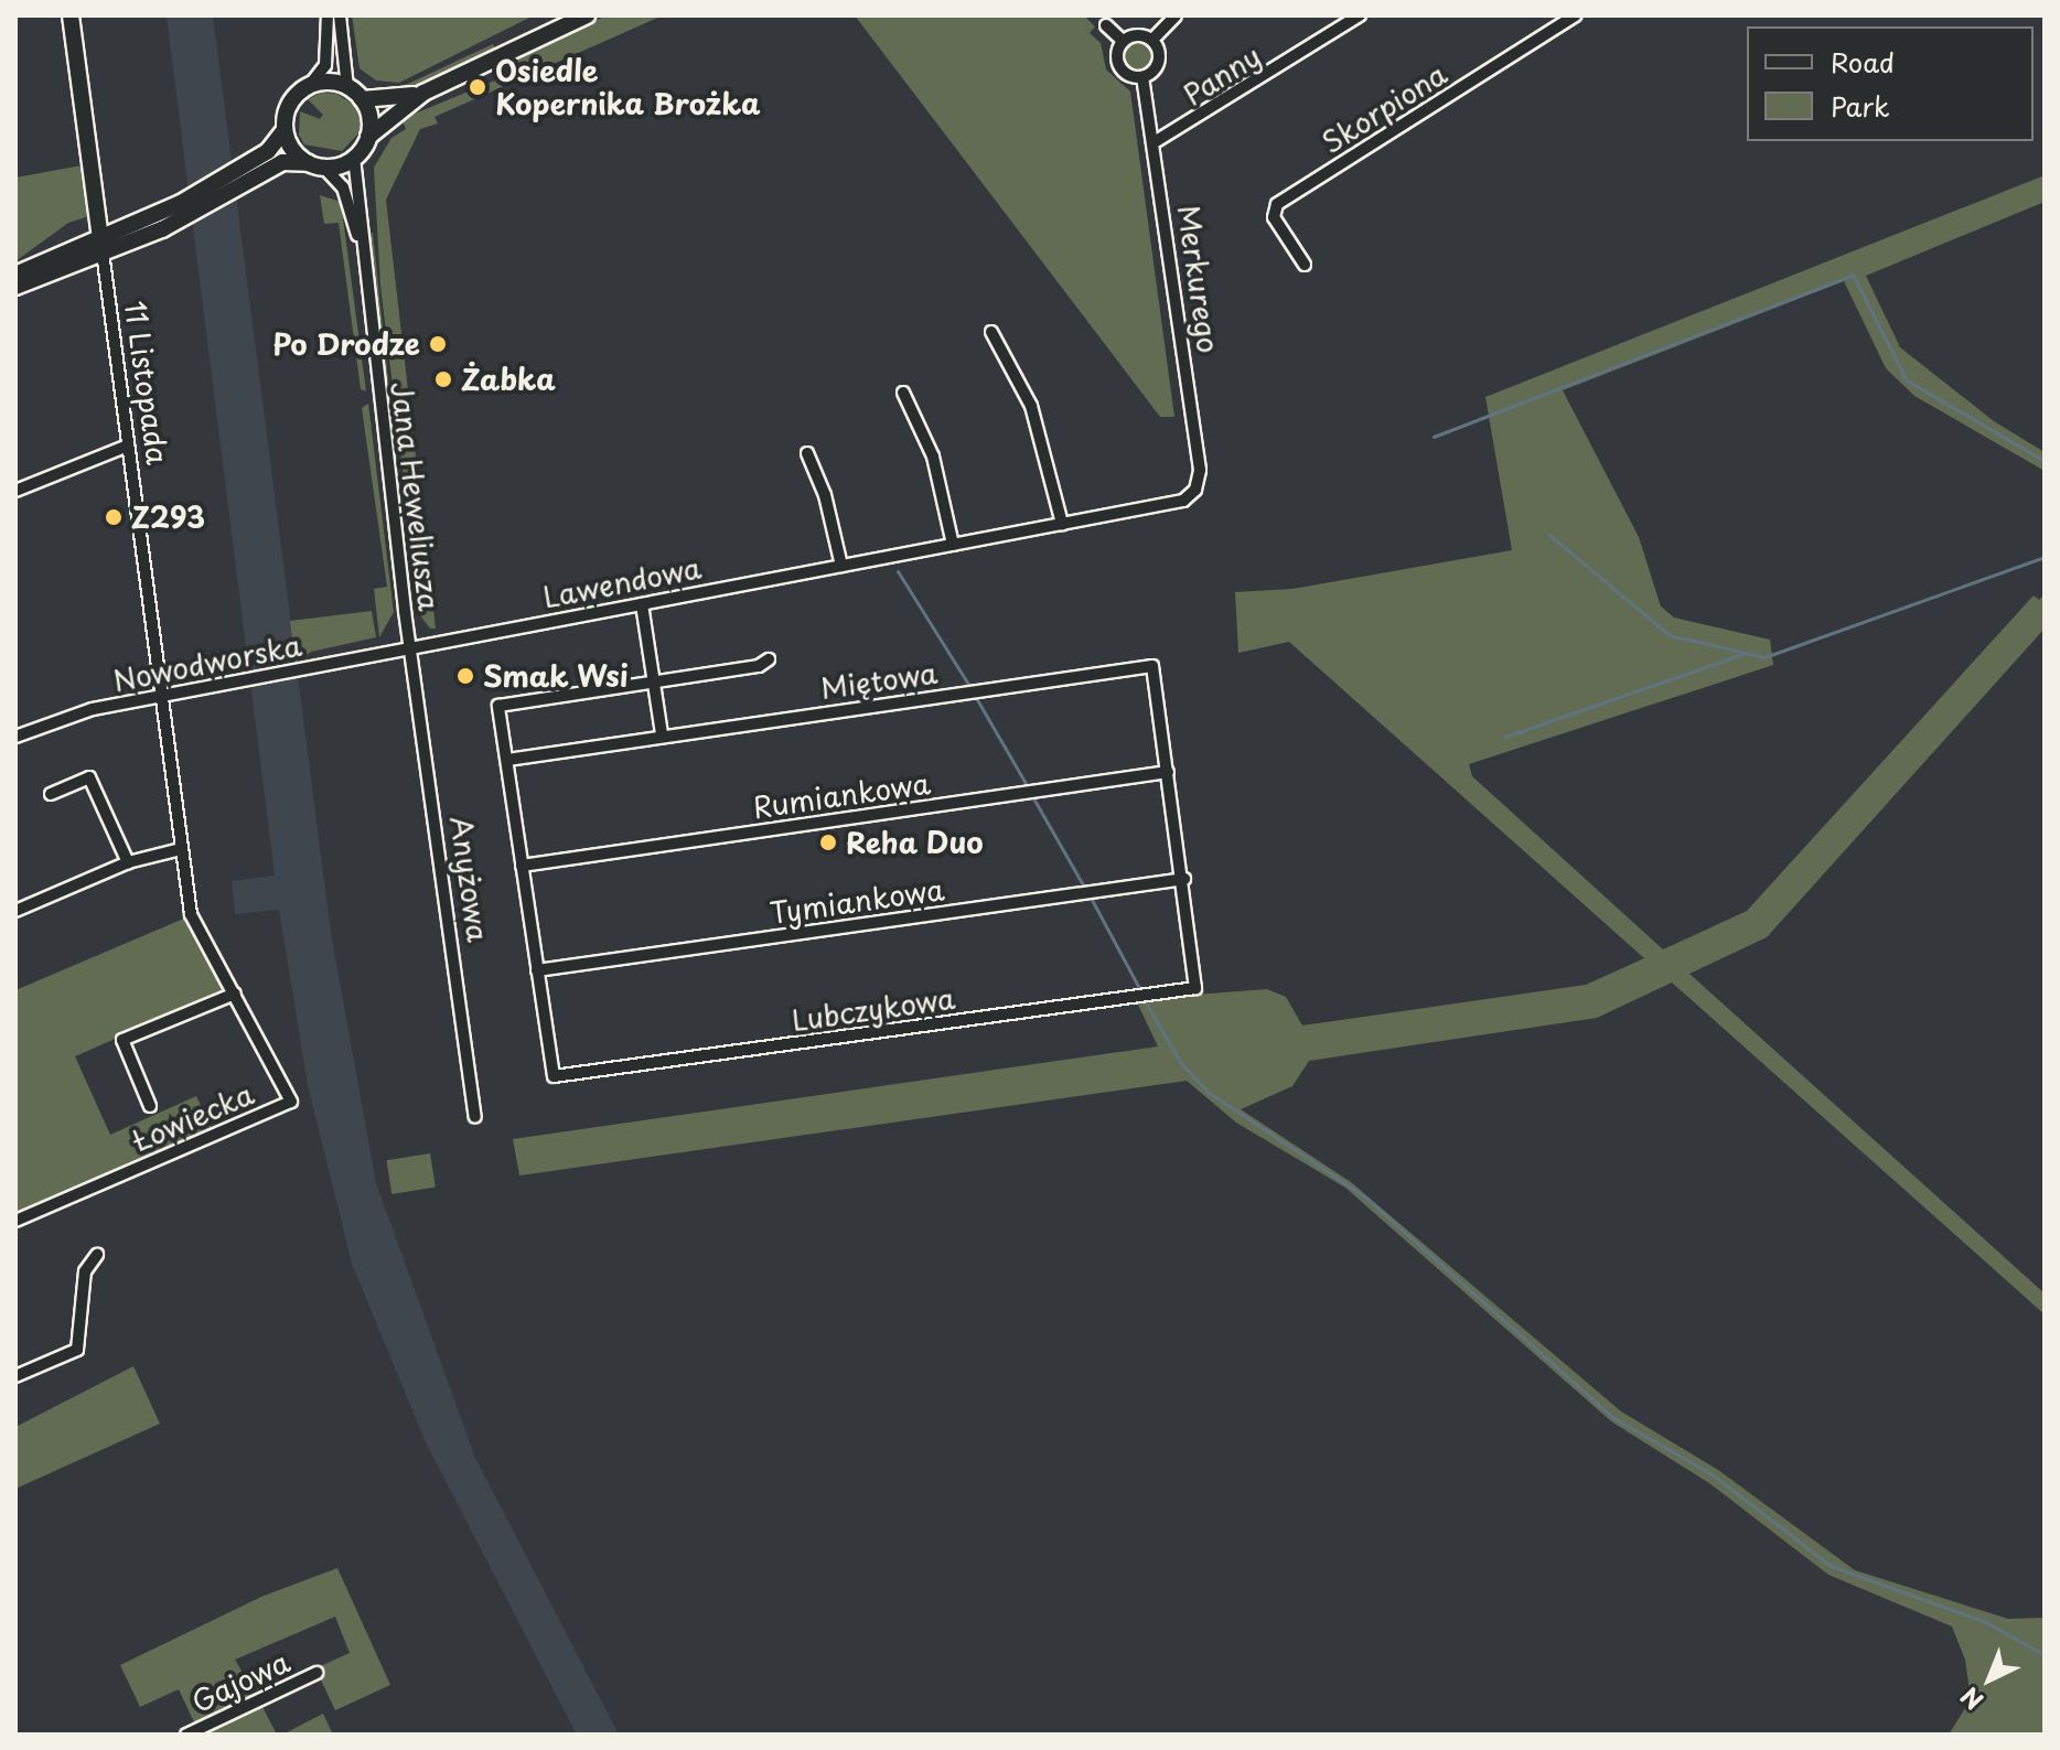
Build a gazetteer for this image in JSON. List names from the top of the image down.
{
  "streets": {
    "main road": ["11 Listopada"],
    "street": [
      "Panny",
      "Skorpiona",
      "Merkurego",
      "Jana Heweliusza",
      "Lawendowa",
      "Nowodworska",
      "Miętowa",
      "Rumiankowa",
      "Anyżowa",
      "Tymiankowa",
      "Lubczykowa",
      "Łowiecka",
      "Gajowa"
    ]
  },
  "crossings": [
    ["Panny", "Merkurego"],
    ["Merkurego", "Lawendowa"],
    ["11 Listopada", "Nowodworska"],
    ["11 Listopada", "Łowiecka"],
    ["Jana Heweliusza", "Lawendowa"],
    ["Jana Heweliusza", "Nowodworska"],
    ["Jana Heweliusza", "Anyżowa"],
    ["Lawendowa", "Nowodworska"],
    ["Lawendowa", "Anyżowa"],
    ["Nowodworska", "Anyżowa"],
    ["Miętowa", "Rumiankowa"],
    ["Miętowa", "Lubczykowa"],
    ["Rumiankowa", "Lubczykowa"],
    ["Tymiankowa", "Lubczykowa"]
  ],
  "places": [
    "Osiedle Kopernika Brożka",
    "Po Drodze",
    "Żabka",
    "Z293",
    "Smak Wsi",
    "Reha Duo"
  ],
  "legend": ["Road", "Park"],
  "north": "bottom left"
}
